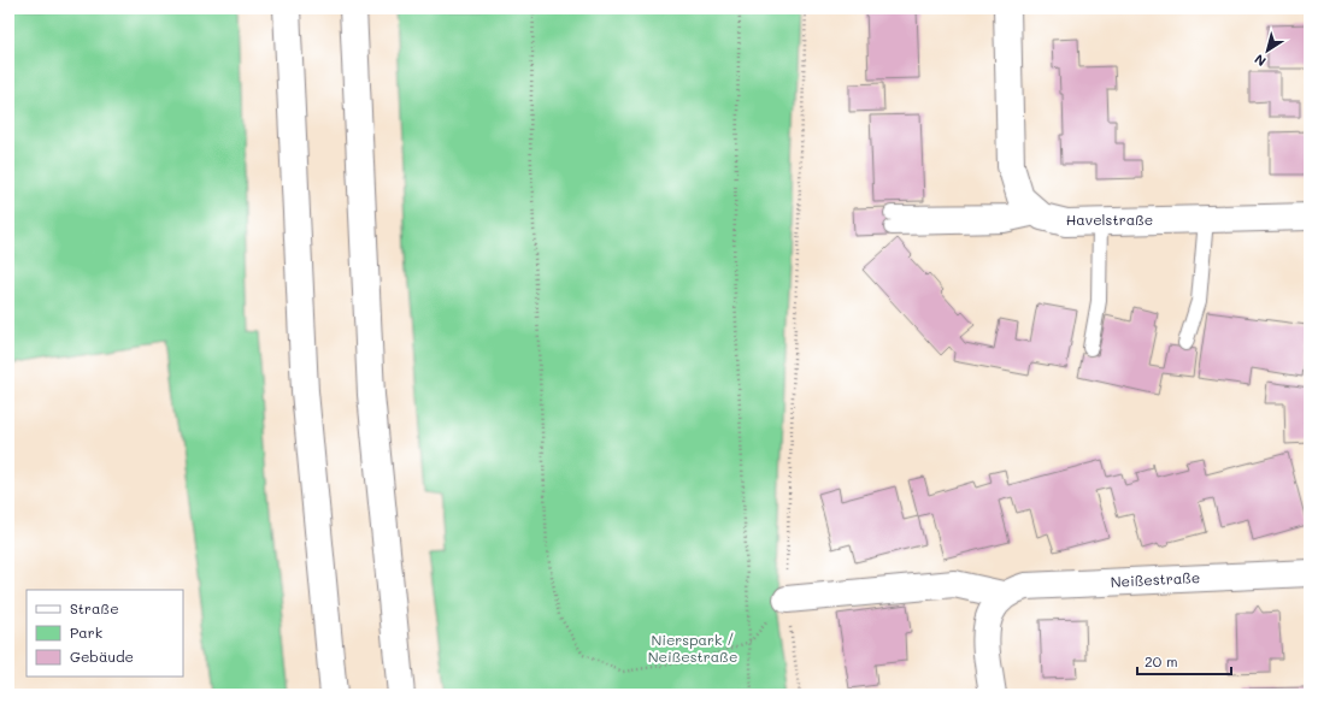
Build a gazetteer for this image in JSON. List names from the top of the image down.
{
  "streets": {
    "main road": ["Havelstraße", "Neißestraße"]
  },
  "parks": ["Nierspark / Neißestraße"],
  "legend": ["Straße", "Park", "Gebäude"],
  "scale_bar": "20 m",
  "north": "bottom left"
}
